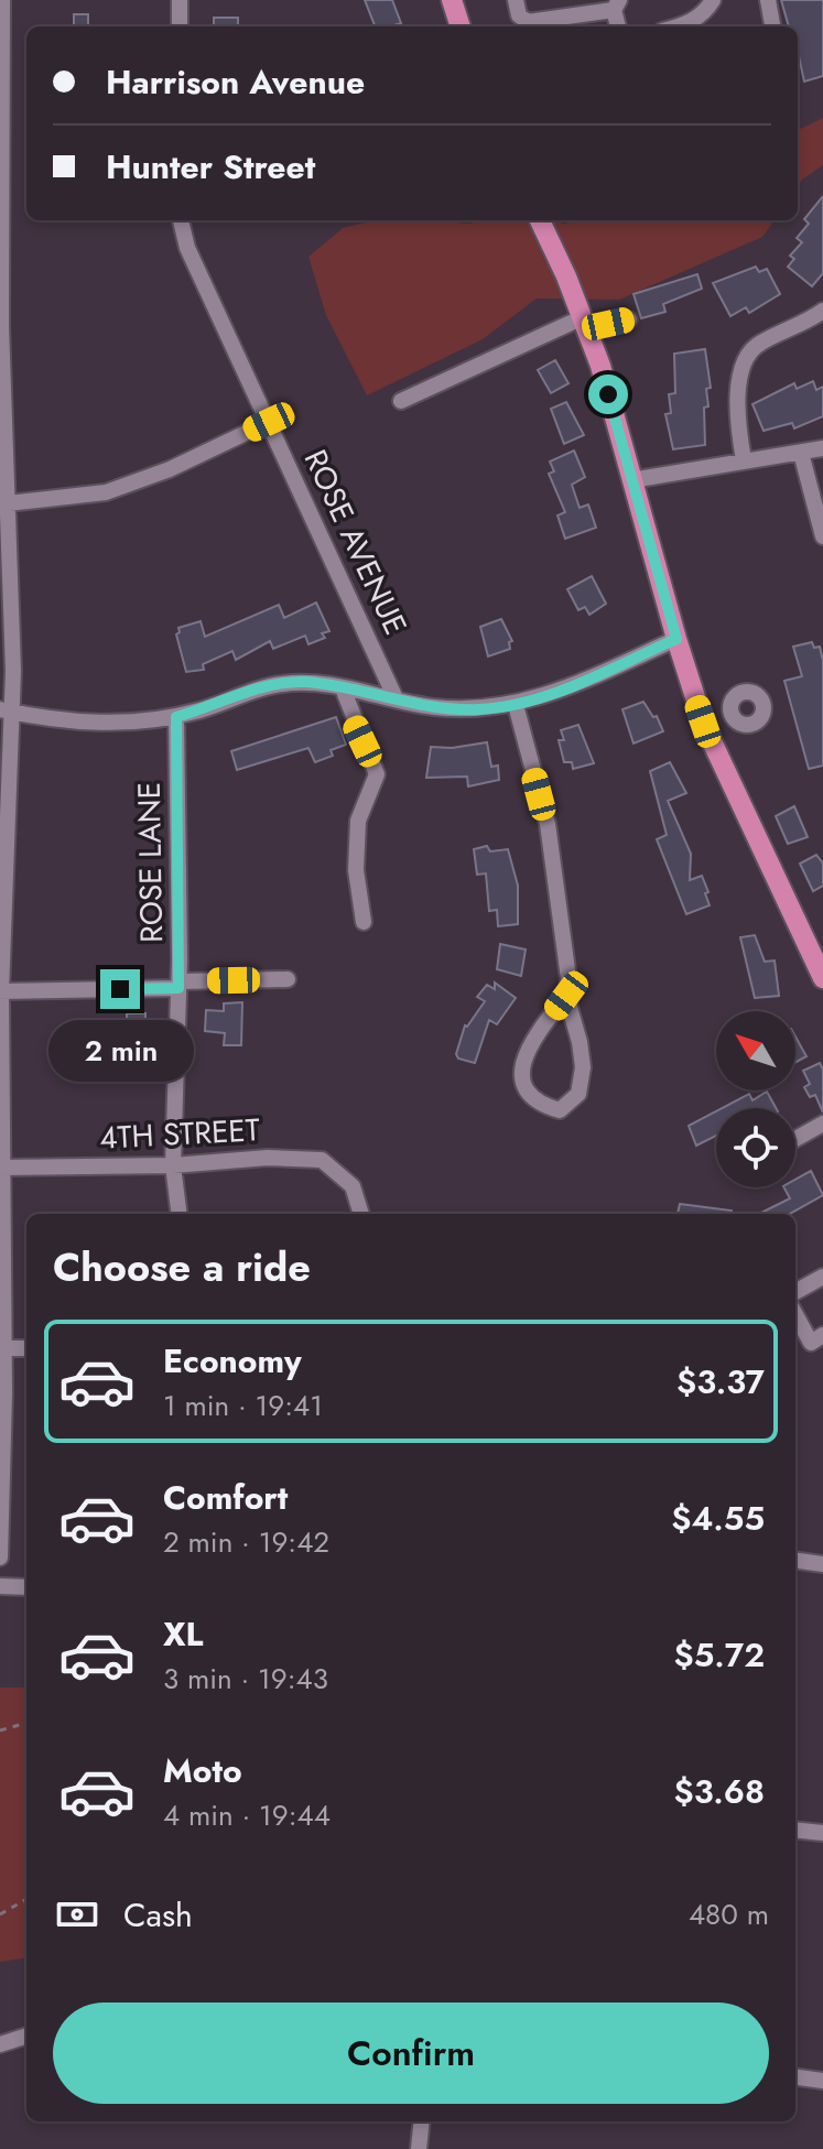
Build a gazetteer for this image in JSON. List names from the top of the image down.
{
  "streets": {
    "street": ["ROSE AVENUE", "ROSE LANE", "4TH STREET"]
  },
  "crossings": [
    ["ROSE LANE", "4TH STREET"]
  ],
  "north": "top left",
  "page": {
    "banner": ["Harrison Avenue", "Hunter Street"],
    "bubble": "2 min",
    "heading": "Choose a ride",
    "list": [
      {
        "name": "Economy",
        "note": "1 min · 19:41",
        "value": "$3.37"
      },
      {
        "name": "Comfort",
        "note": "2 min · 19:42",
        "value": "$4.55"
      },
      {
        "name": "XL",
        "note": "3 min · 19:43",
        "value": "$5.72"
      },
      {
        "name": "Moto",
        "note": "4 min · 19:44",
        "value": "$3.68"
      }
    ],
    "pay": ["Cash", "480 m"],
    "buttons": "Confirm"
  }
}
